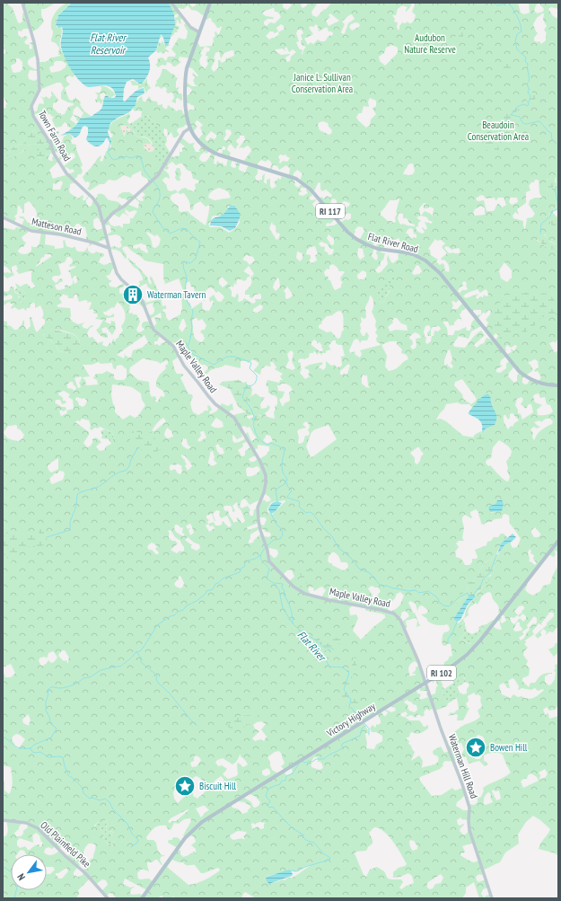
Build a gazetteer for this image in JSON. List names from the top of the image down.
{
  "streets": {
    "main road": [
      "RI 117",
      "Flat River Road",
      "RI 102",
      "Victory Highway"
    ],
    "street": [
      "Town Farm Road",
      "Matteson Road",
      "Maple Valley Road",
      "Waterman Hill Road",
      "Old Plainfield Pike"
    ]
  },
  "crossings": [
    ["Town Farm Road", "Maple Valley Road"],
    ["Matteson Road", "Maple Valley Road"],
    ["Maple Valley Road", "Victory Highway"],
    ["Maple Valley Road", "Waterman Hill Road"],
    ["Victory Highway", "Waterman Hill Road"]
  ],
  "water": ["Flat River Reservoir", "Flat River"],
  "parks": ["Audubon Nature Reserve", "Janice L. Sullivan Conservation Area", "Beaudoin Conservation Area"],
  "places": {
    "building": ["Waterman Tavern"],
    "place": ["Bowen Hill", "Biscuit Hill"]
  },
  "north": "bottom left"
}
